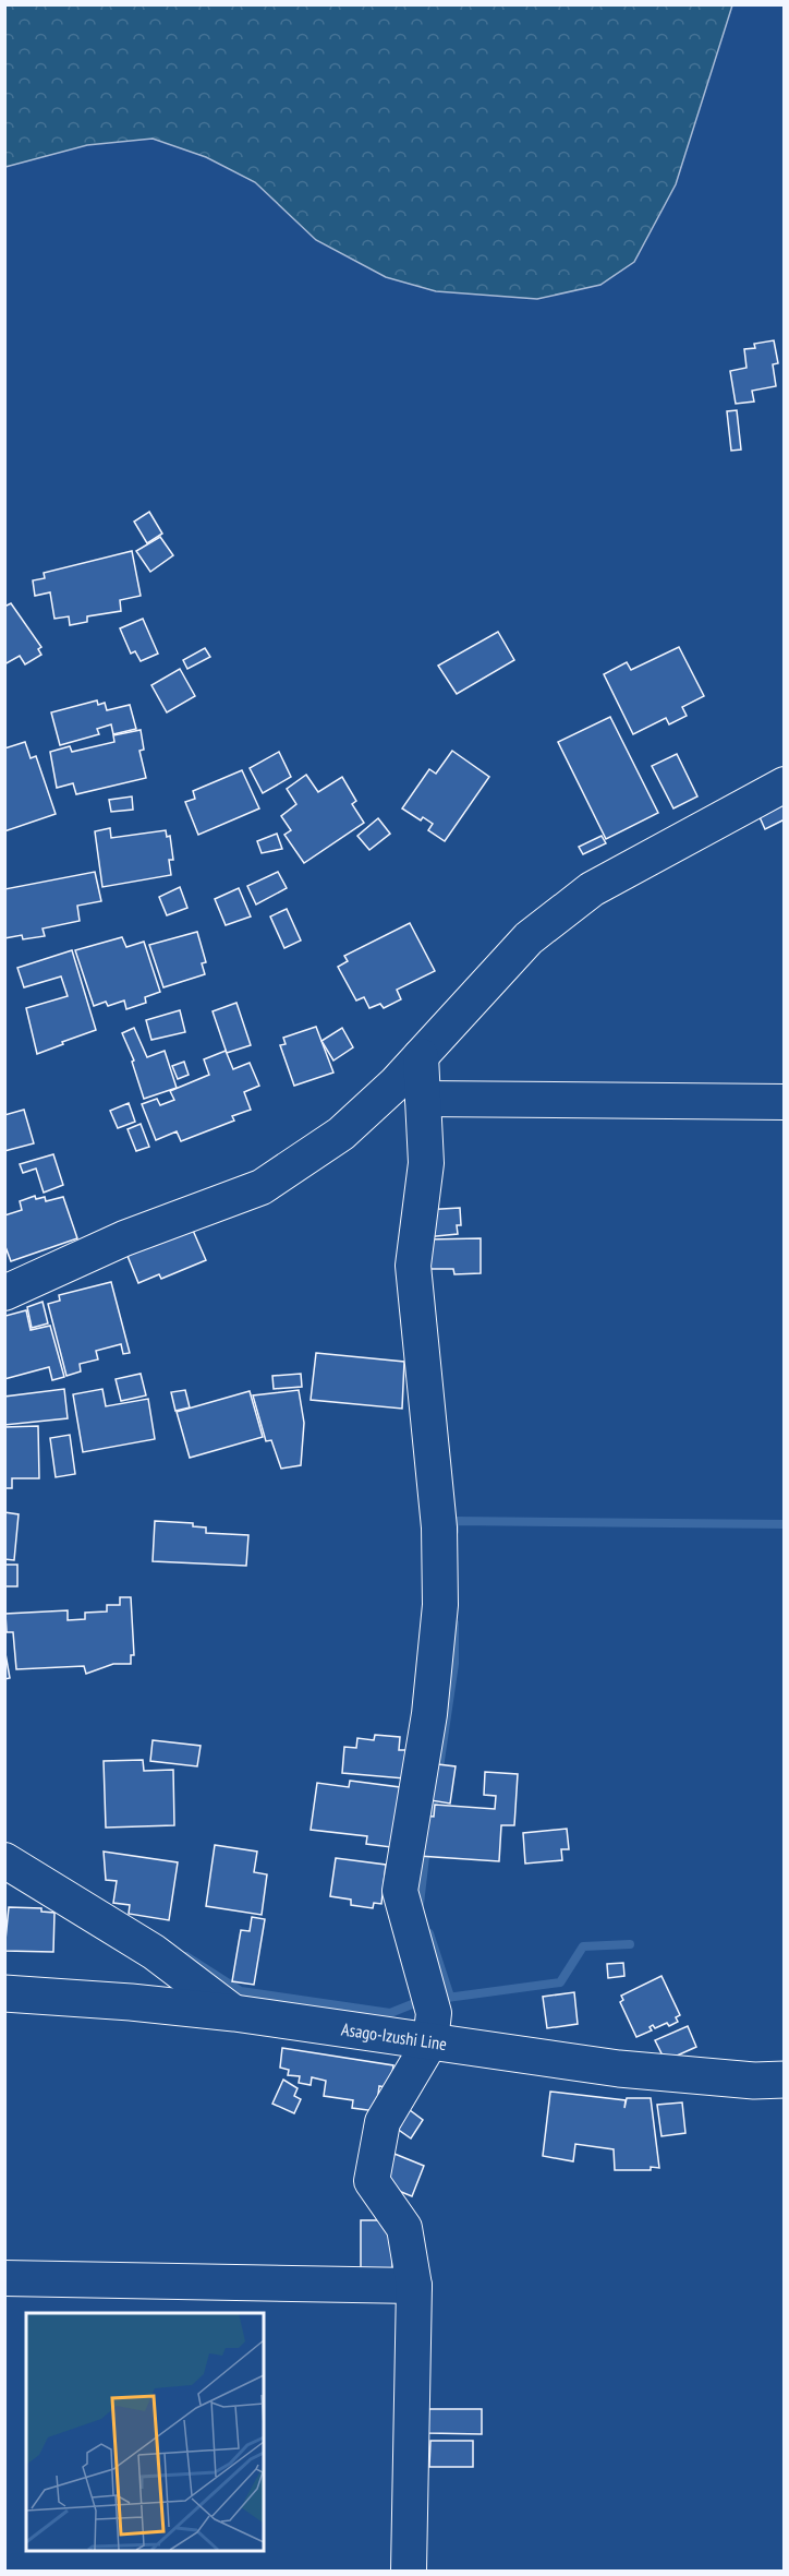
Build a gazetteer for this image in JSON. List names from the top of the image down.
{
  "streets": {
    "main road": ["Asago-Izushi Line"]
  }
}
